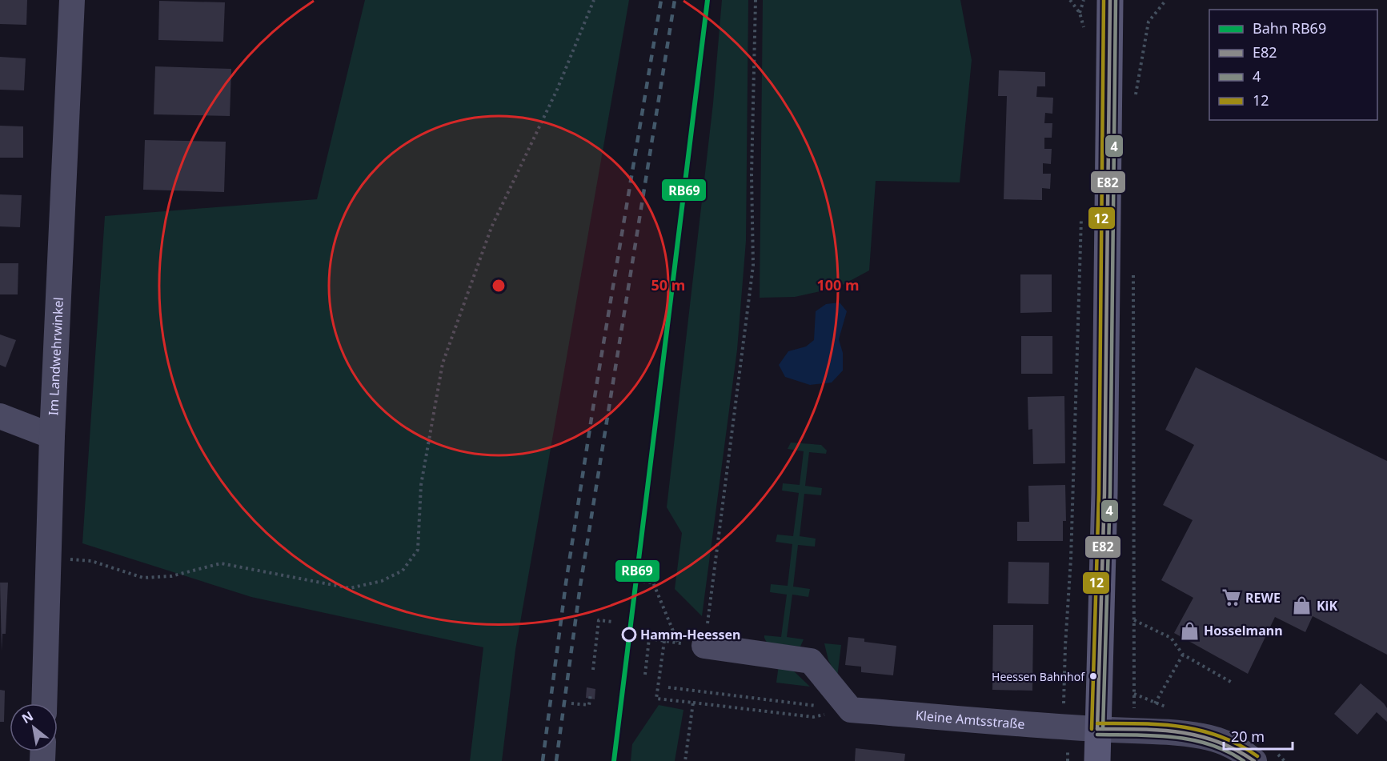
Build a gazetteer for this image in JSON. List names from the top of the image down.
{
  "streets": {
    "street": ["Im Landwehrwinkel", "Kleine Amtsstraße"]
  },
  "places": {
    "supermarket": ["REWE"],
    "shop": ["KiK", "Hosselmann"],
    "other": ["Hamm-Heessen", "Heessen Bahnhof"]
  },
  "lines": [
    "rail line RB69",
    "transit line E82",
    "transit line 4",
    "transit line 12"
  ],
  "legend": [
    "Bahn RB69",
    "E82",
    "4",
    "12"
  ],
  "scale_bar": "20 m",
  "north": "top left",
  "rings": ["50 m", "100 m"]
}
